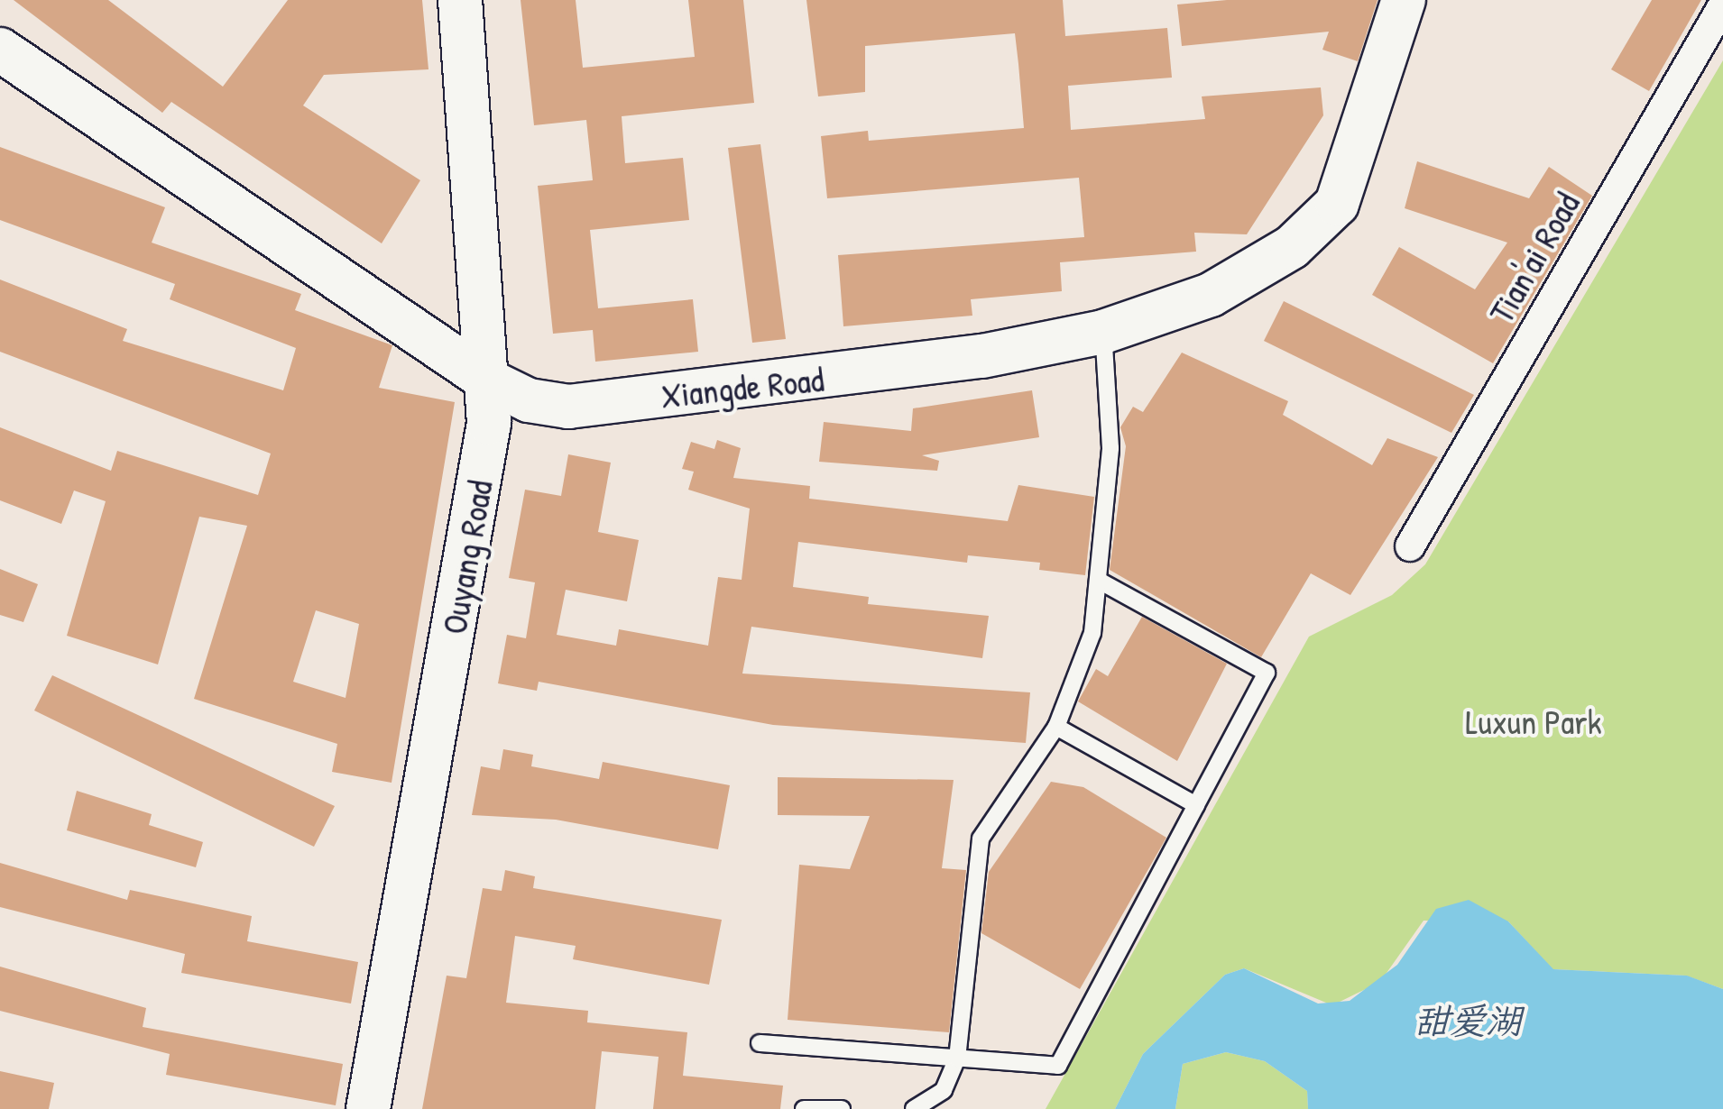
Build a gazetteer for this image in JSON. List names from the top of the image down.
{
  "streets": {
    "street": ["Tian'ai Road", "Xiangde Road", "Ouyang Road"]
  },
  "crossings": [
    ["Xiangde Road", "Ouyang Road"]
  ],
  "water": ["甜爱湖"],
  "parks": ["Luxun Park"]
}
